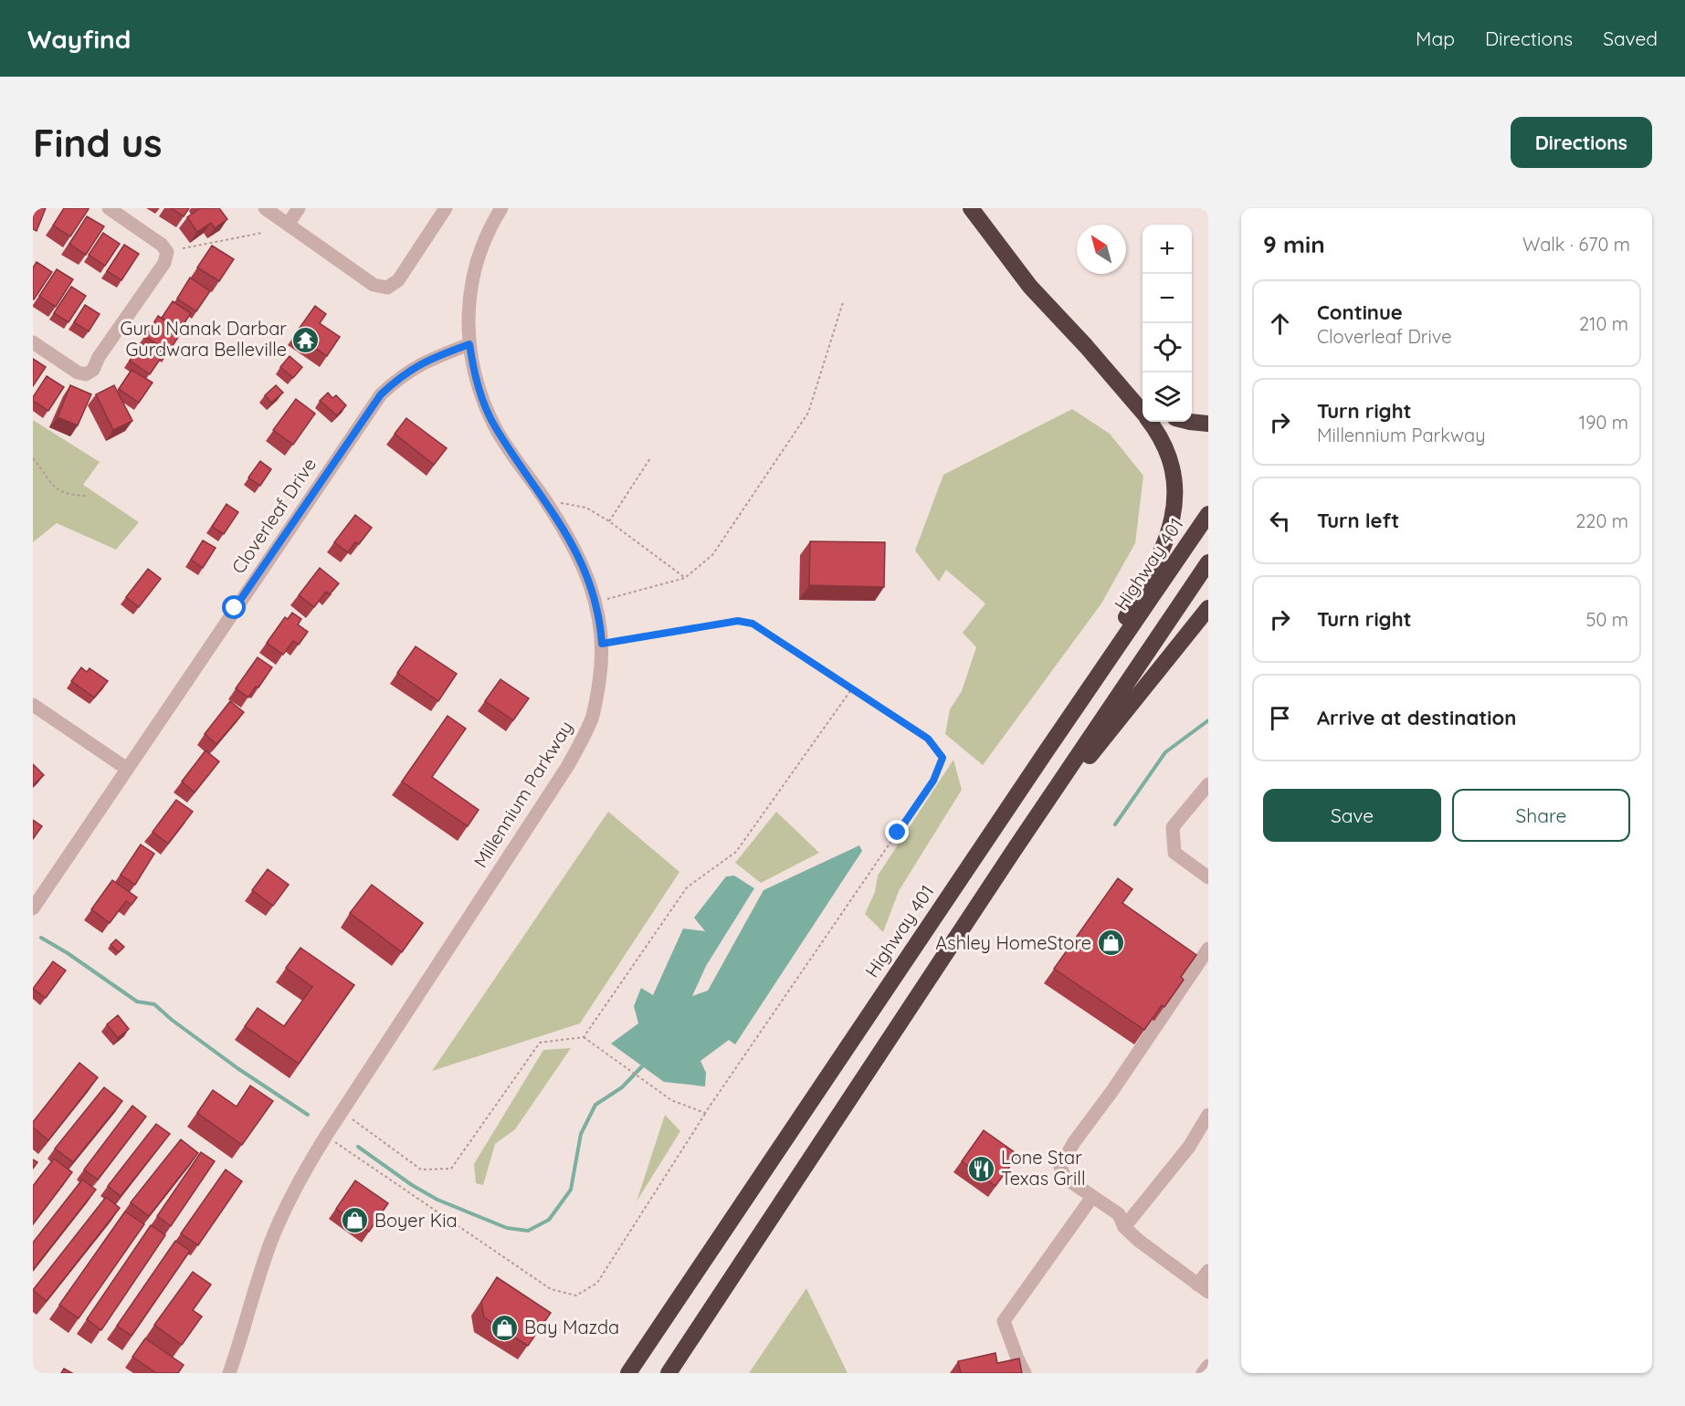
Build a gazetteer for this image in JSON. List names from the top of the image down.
{
  "streets": {
    "highway": ["Highway 401"],
    "street": ["Cloverleaf Drive", "Millennium Parkway"]
  },
  "crossings": [
    ["Cloverleaf Drive", "Millennium Parkway"]
  ],
  "places": {
    "temple": ["Guru Nanak Darbar Gurdwara Belleville"],
    "shop": ["Ashley HomeStore", "Boyer Kia", "Bay Mazda"],
    "restaurant": ["Lone Star Texas Grill"]
  },
  "north": "top left",
  "page": {
    "header": "Wayfind",
    "nav": ["Map", "Directions", "Saved"],
    "buttons": [
      "Directions",
      ["Save", "Share"]
    ],
    "title": "Find us",
    "heading": ["9 min", "Walk · 670 m"],
    "map_buttons": ["+", "−"],
    "list": [
      ["Continue", "Cloverleaf Drive", "210 m"],
      ["Turn right", "Millennium Parkway", "190 m"],
      ["Turn left", "220 m"],
      ["Turn right", "50 m"],
      "Arrive at destination"
    ]
  }
}
